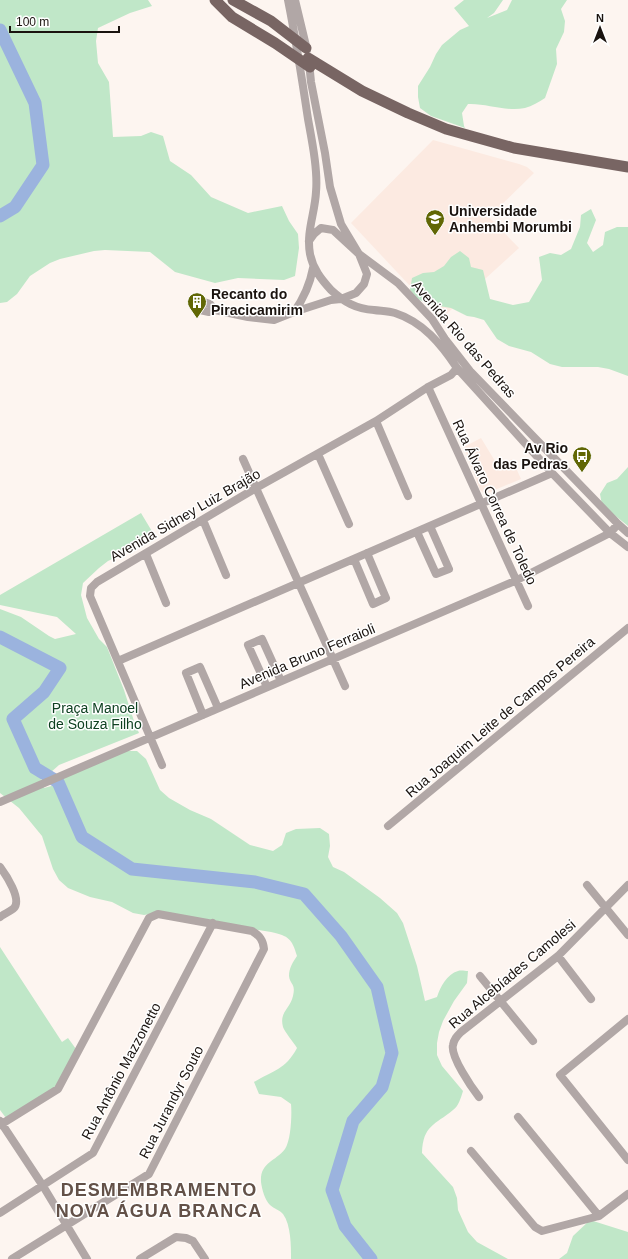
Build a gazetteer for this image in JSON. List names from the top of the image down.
{
  "streets": {
    "street": [
      "Avenida Rio das Pedras",
      "Rua Álvaro Correa de Toledo",
      "Avenida Sidney Luiz Brajão",
      "Avenida Bruno Ferraioli",
      "Rua Joaquim Leite de Campos Pereira",
      "Rua Alcebíades Camolesi",
      "Rua Antônio Mazzonetto",
      "Rua Jurandyr Souto"
    ]
  },
  "crossings": [
    ["Avenida Rio das Pedras", "Avenida Sidney Luiz Brajão"],
    ["Avenida Rio das Pedras", "Avenida Bruno Ferraioli"],
    ["Rua Álvaro Correa de Toledo", "Avenida Sidney Luiz Brajão"],
    ["Rua Álvaro Correa de Toledo", "Avenida Bruno Ferraioli"],
    ["Avenida Sidney Luiz Brajão", "Avenida Bruno Ferraioli"],
    ["Rua Antônio Mazzonetto", "Rua Jurandyr Souto"]
  ],
  "districts": ["DESMEMBRAMENTO NOVA ÁGUA BRANCA"],
  "parks": ["Praça Manoel de Souza Filho"],
  "places": {
    "school or university": ["Universidade Anhembi Morumbi"],
    "building": ["Recanto do Piracicamirim"],
    "bus stop": ["Av Rio das Pedras"]
  },
  "scale_bar": "100 m",
  "north": "top"
}
